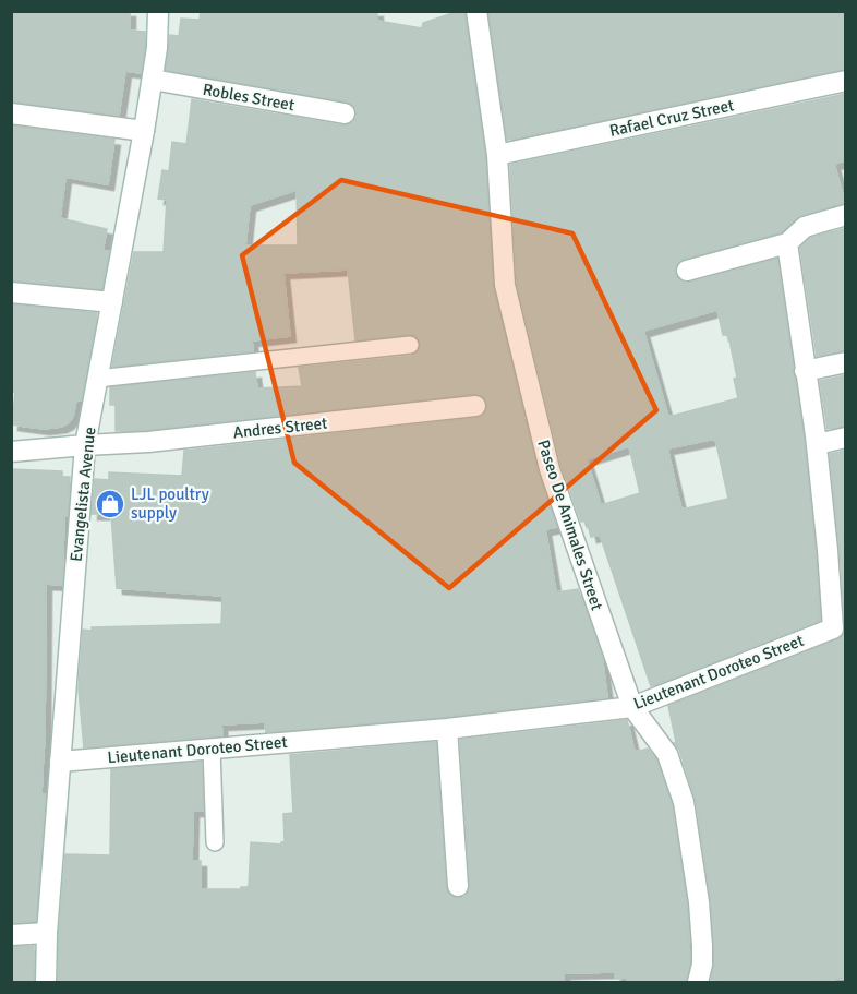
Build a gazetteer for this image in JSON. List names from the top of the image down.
{
  "streets": {
    "street": [
      "Robles Street",
      "Rafael Cruz Street",
      "Andres Street",
      "Evangelista Avenue",
      "Paseo De Animales Street",
      "Lieutenant Doroteo Street"
    ]
  },
  "crossings": [
    ["Robles Street", "Evangelista Avenue"],
    ["Rafael Cruz Street", "Paseo De Animales Street"],
    ["Andres Street", "Evangelista Avenue"],
    ["Evangelista Avenue", "Lieutenant Doroteo Street"],
    ["Paseo De Animales Street", "Lieutenant Doroteo Street"]
  ],
  "places": {
    "shop": ["LJL poultry supply"]
  }
}
